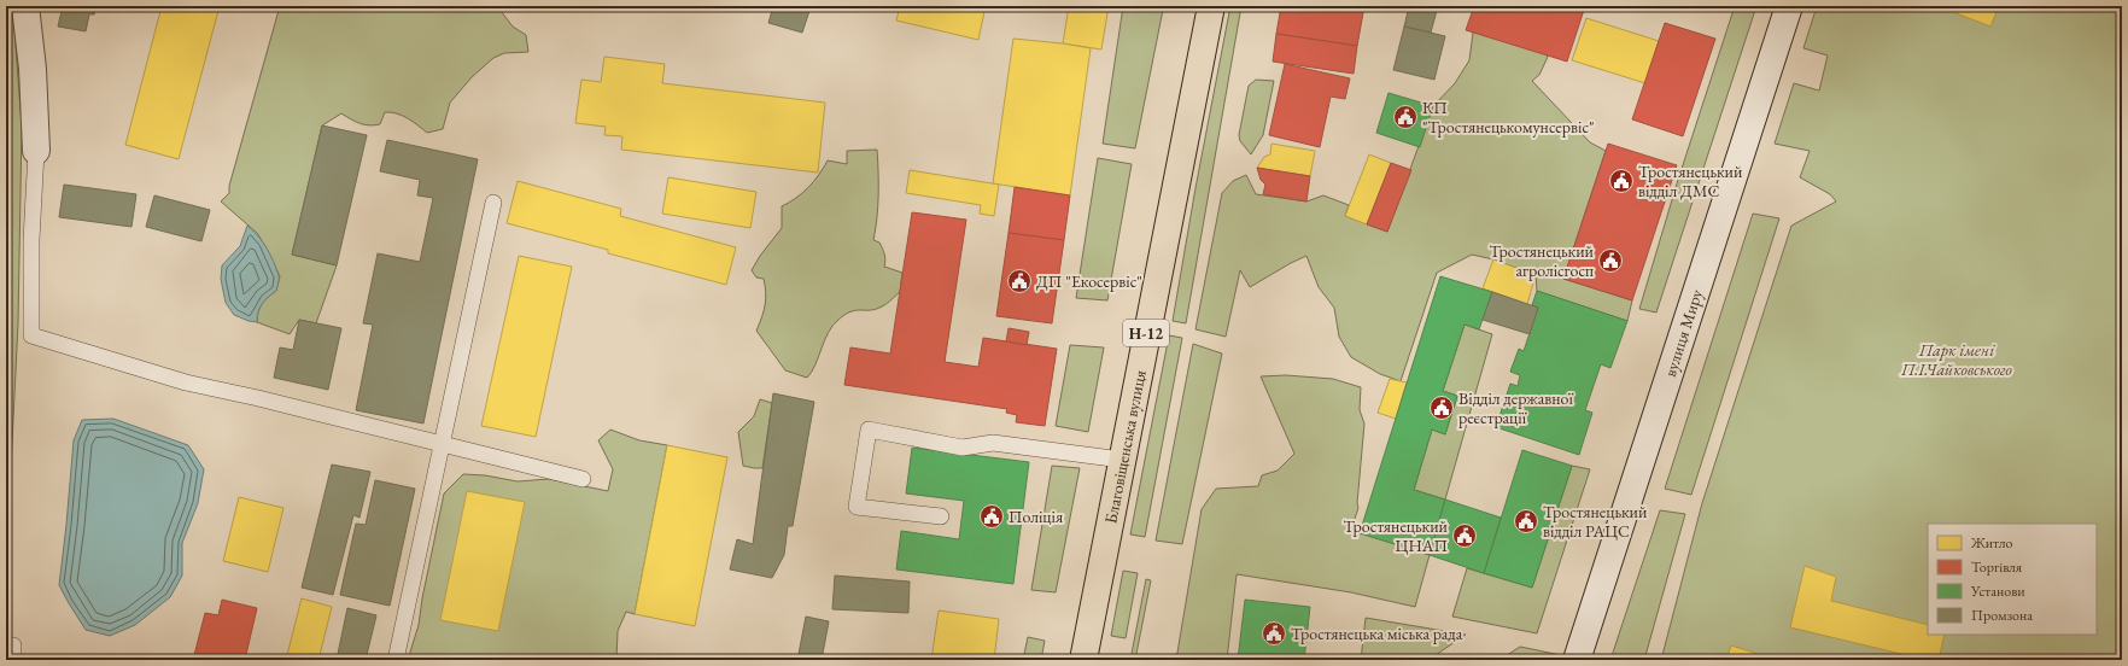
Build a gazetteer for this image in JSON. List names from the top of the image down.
{
  "streets": {
    "main road": ["Н-12", "Благовіщенська вулиця"],
    "street": ["вулиця Миру"]
  },
  "parks": ["Парк імені П.І.Чайковського"],
  "places": {
    "public building": [
      "КП \"Тростянецькомунсервіс\"",
      "Тростянецький відділ ДМС",
      "Тростянецький агролісгосп",
      "ДП \"Екосервіс\"",
      "Відділ державної реєстрації",
      "Поліція",
      "Тростянецький відділ РАЦС",
      "Тростянецький ЦНАП",
      "Тростянецька міська рада"
    ]
  },
  "legend": [
    "Житло",
    "Торгівля",
    "Установи",
    "Промзона"
  ]
}
